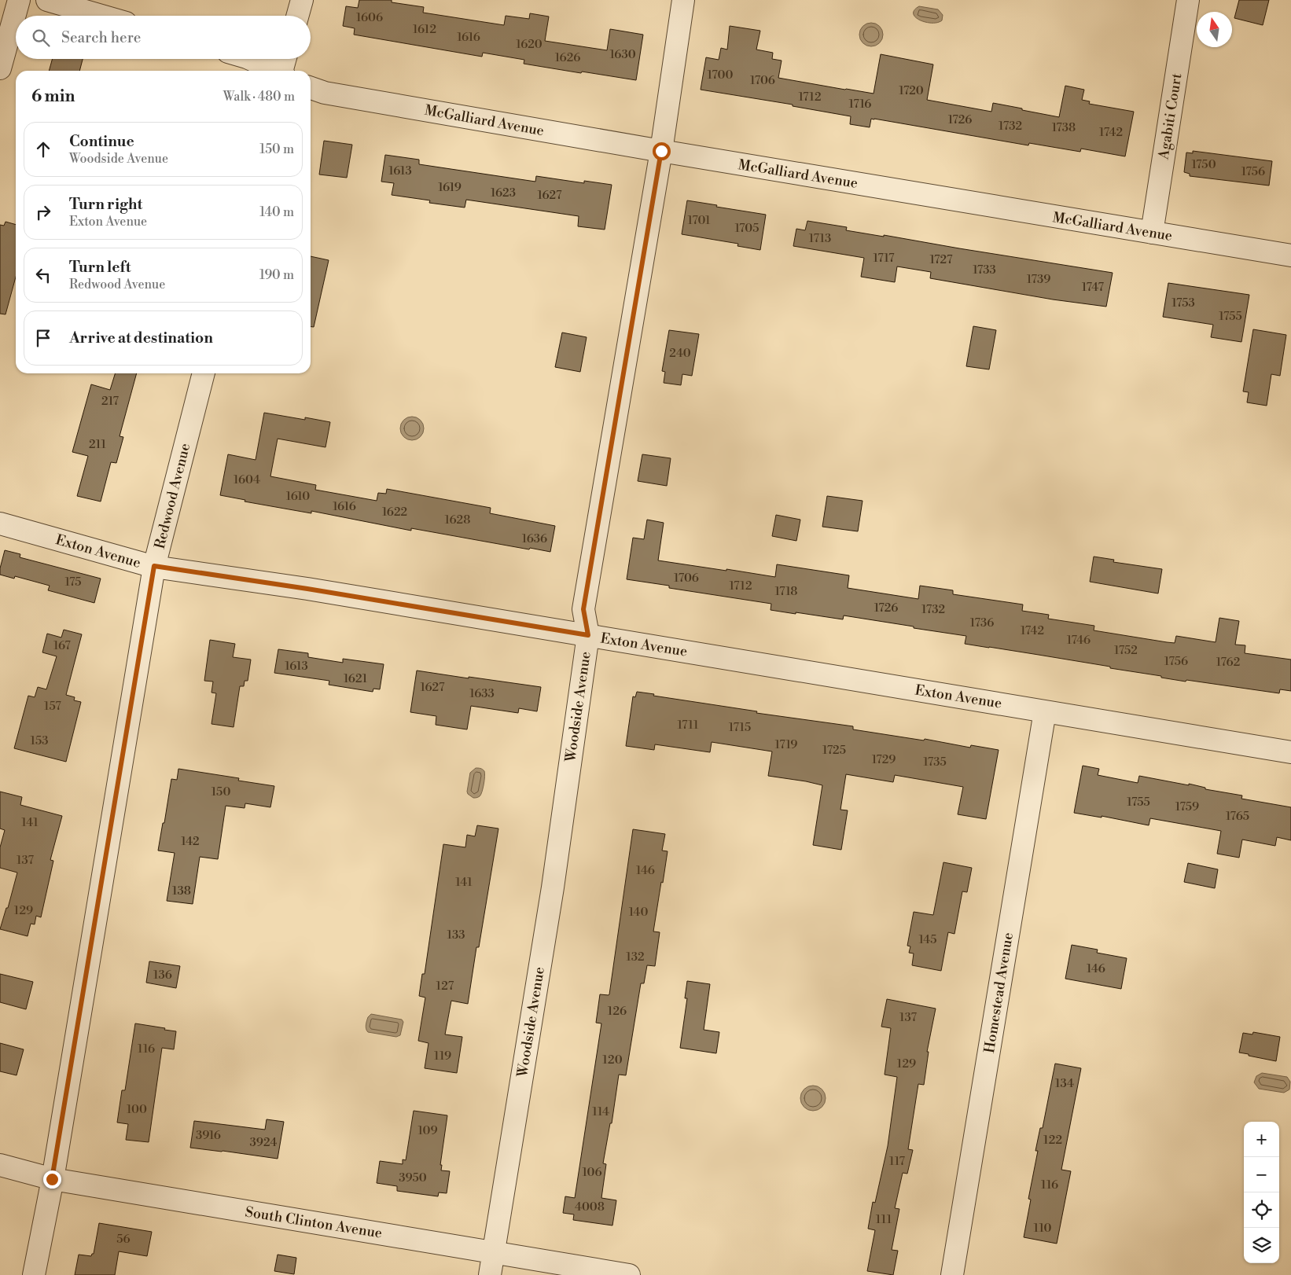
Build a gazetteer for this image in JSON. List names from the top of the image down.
{
  "streets": {
    "street": [
      "Agabiti Court",
      "McGalliard Avenue",
      "Redwood Avenue",
      "Exton Avenue",
      "Woodside Avenue",
      "Homestead Avenue",
      "South Clinton Avenue"
    ]
  },
  "crossings": [
    ["Agabiti Court", "McGalliard Avenue"],
    ["McGalliard Avenue", "Woodside Avenue"],
    ["Redwood Avenue", "Exton Avenue"],
    ["Redwood Avenue", "South Clinton Avenue"],
    ["Exton Avenue", "Woodside Avenue"],
    ["Exton Avenue", "Homestead Avenue"],
    ["Woodside Avenue", "South Clinton Avenue"]
  ],
  "house_numbers": [
    "1606",
    "1612",
    "1616",
    "1620",
    "1630",
    "1626",
    "1700",
    "1706",
    "1720",
    "1712",
    "1716",
    "1726",
    "1732",
    "1738",
    "1742",
    "1750",
    "1613",
    "1756",
    "1619",
    "1623",
    "1627",
    "1701",
    "1705",
    "1713",
    "1717",
    "1727",
    "1733",
    "1739",
    "1747",
    "1753",
    "1755",
    "240",
    "217",
    "211",
    "1604",
    "1610",
    "1616",
    "1622",
    "1628",
    "1636",
    "1706",
    "175",
    "1712",
    "1718",
    "1726",
    "1732",
    "1736",
    "1742",
    "1746",
    "167",
    "1752",
    "1756",
    "1762",
    "1613",
    "1621",
    "1627",
    "1633",
    "157",
    "1711",
    "1715",
    "153",
    "1719",
    "1725",
    "1729",
    "1735",
    "150",
    "1755",
    "1759",
    "1765",
    "141",
    "142",
    "137",
    "146",
    "141",
    "138",
    "129",
    "140",
    "133",
    "145",
    "132",
    "146",
    "136",
    "127",
    "126",
    "137",
    "116",
    "119",
    "120",
    "129",
    "134",
    "100",
    "114",
    "109",
    "3916",
    "122",
    "3924",
    "117",
    "106",
    "3950",
    "116",
    "4008",
    "111",
    "110",
    "56"
  ],
  "north": "top",
  "page": {
    "search": "Search here",
    "heading": ["6 min", "Walk · 480 m"],
    "list": [
      ["Continue", "Woodside Avenue", "150 m"],
      ["Turn right", "Exton Avenue", "140 m"],
      ["Turn left", "Redwood Avenue", "190 m"],
      "Arrive at destination"
    ],
    "map_buttons": ["+", "−"]
  }
}
